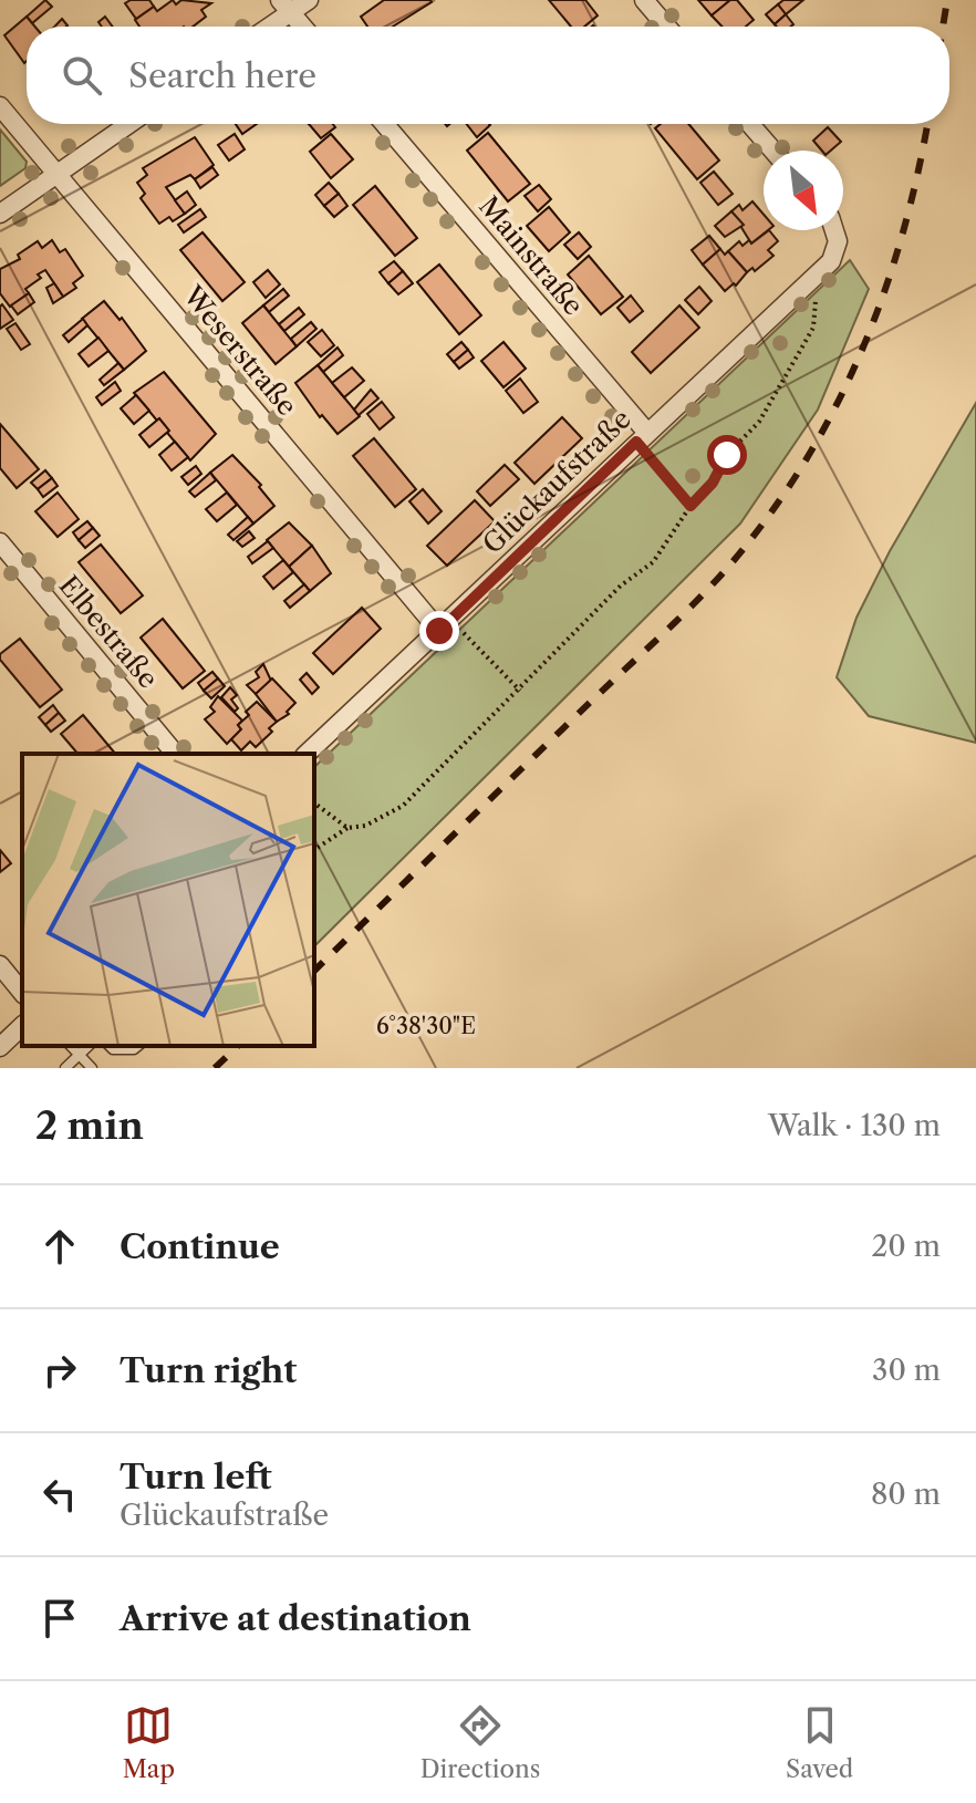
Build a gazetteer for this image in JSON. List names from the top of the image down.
{
  "streets": {
    "street": [
      "Mainstraße",
      "Weserstraße",
      "Glückaufstraße",
      "Elbestraße"
    ]
  },
  "crossings": [
    ["Mainstraße", "Glückaufstraße"],
    ["Weserstraße", "Glückaufstraße"]
  ],
  "north": "bottom right",
  "page": {
    "search": "Search here",
    "heading": ["2 min", "Walk · 130 m"],
    "list": [
      ["Continue", "20 m"],
      ["Turn right", "30 m"],
      ["Turn left", "Glückaufstraße", "80 m"],
      "Arrive at destination"
    ],
    "nav": ["Map", "Directions", "Saved"]
  },
  "coordinates": ["6°38'30\"E"]
}
